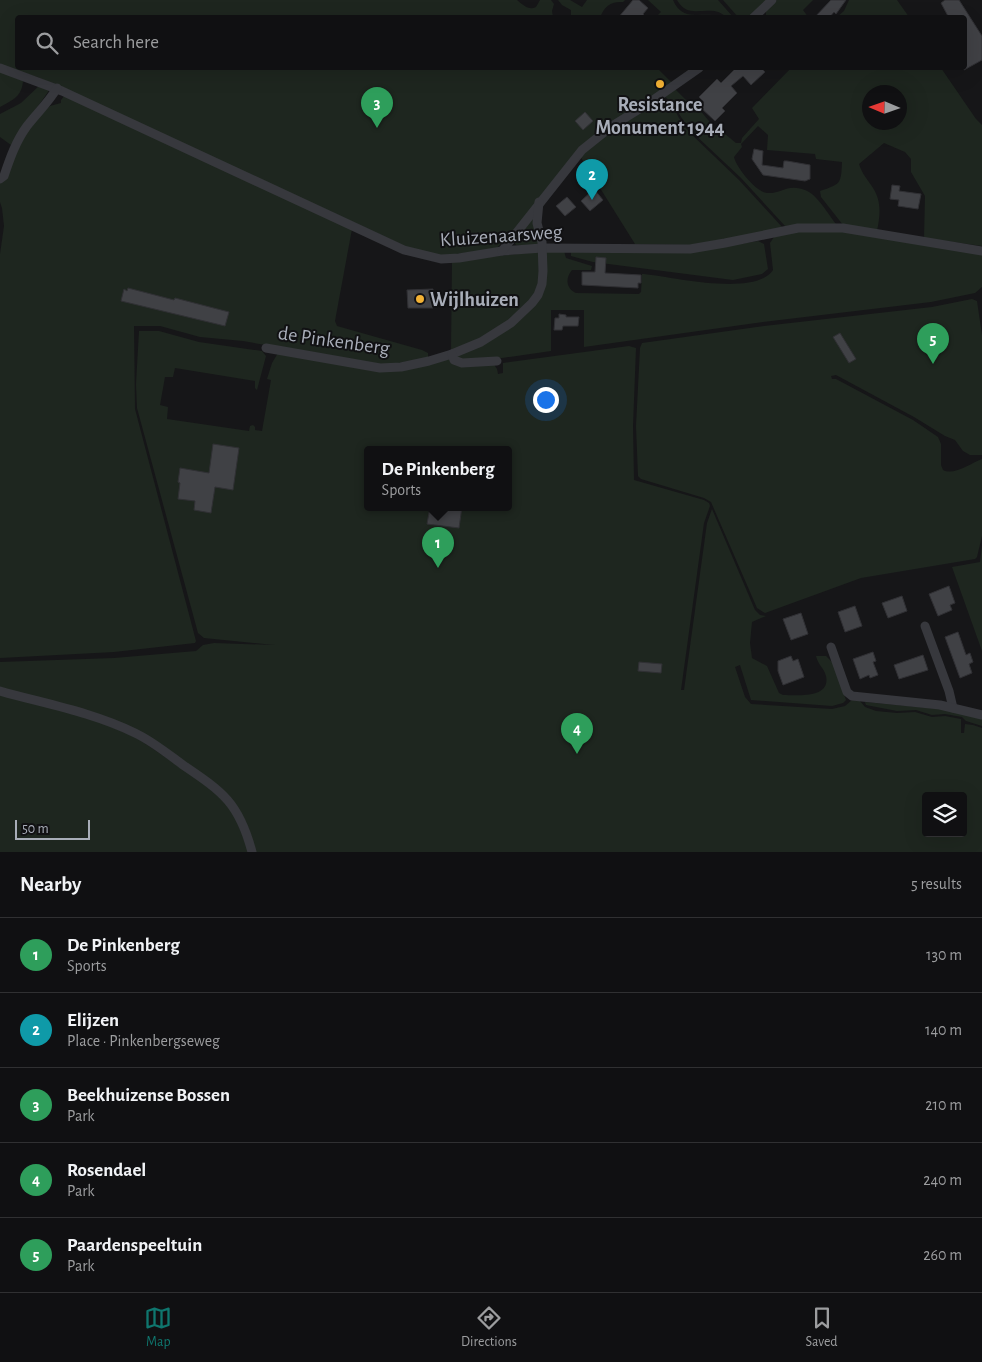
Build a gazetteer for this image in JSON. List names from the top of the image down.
{
  "streets": {
    "street": ["Kluizenaarsweg", "de Pinkenberg"]
  },
  "crossings": [
    ["Kluizenaarsweg", "de Pinkenberg"]
  ],
  "places": ["Resistance Monument 1944", "Wijlhuizen"],
  "scale_bar": "50 m",
  "north": "left",
  "page": {
    "search": "Search here",
    "pins": [
      "3",
      "2",
      "5",
      "1",
      "4"
    ],
    "popup": ["De Pinkenberg", "Sports"],
    "scale": "50 m",
    "heading": ["Nearby", "5 results"],
    "list": [
      {
        "mark": "1",
        "name": "De Pinkenberg",
        "note": "Sports",
        "value": "130 m"
      },
      {
        "mark": "2",
        "name": "Elijzen",
        "note": "Place · Pinkenbergseweg",
        "value": "140 m"
      },
      {
        "mark": "3",
        "name": "Beekhuizense Bossen",
        "note": "Park",
        "value": "210 m"
      },
      {
        "mark": "4",
        "name": "Rosendael",
        "note": "Park",
        "value": "240 m"
      },
      {
        "mark": "5",
        "name": "Paardenspeeltuin",
        "note": "Park",
        "value": "260 m"
      }
    ],
    "nav": ["Map", "Directions", "Saved"]
  }
}
